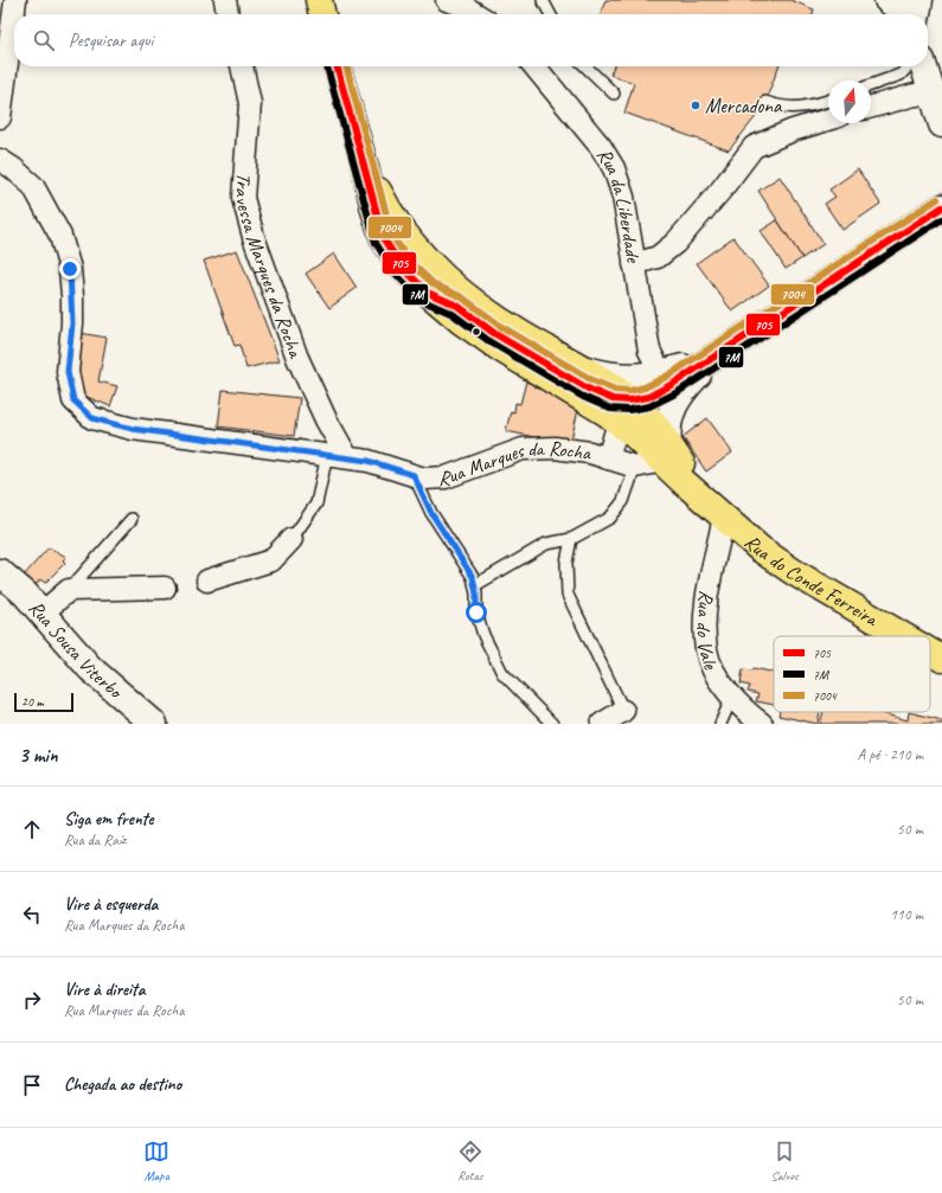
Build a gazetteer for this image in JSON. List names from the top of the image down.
{
  "streets": {
    "main road": ["Rua do Conde Ferreira"],
    "street": [
      "Rua da Liberdade",
      "Travessa Marques da Rocha",
      "Rua Marques da Rocha",
      "Rua do Vale",
      "Rua Sousa Viterbo"
    ]
  },
  "crossings": [
    ["Travessa Marques da Rocha", "Rua Marques da Rocha"],
    ["Rua Marques da Rocha", "Rua do Conde Ferreira"],
    ["Rua do Conde Ferreira", "Rua do Vale"]
  ],
  "places": ["Mercadona"],
  "lines": ["transit line 705", "transit line 7M", "transit line 7004"],
  "legend": ["705", "7M", "7004"],
  "scale_bar": "20 m",
  "north": "top",
  "page": {
    "search": "Pesquisar aqui",
    "scale": "20 m",
    "heading": ["3 min", "A pé · 210 m"],
    "list": [
      ["Siga em frente", "Rua da Raíz", "50 m"],
      ["Vire à esquerda", "Rua Marques da Rocha", "110 m"],
      ["Vire à direita", "Rua Marques da Rocha", "50 m"],
      "Chegada ao destino"
    ],
    "nav": ["Mapa", "Rotas", "Salvos"]
  }
}
